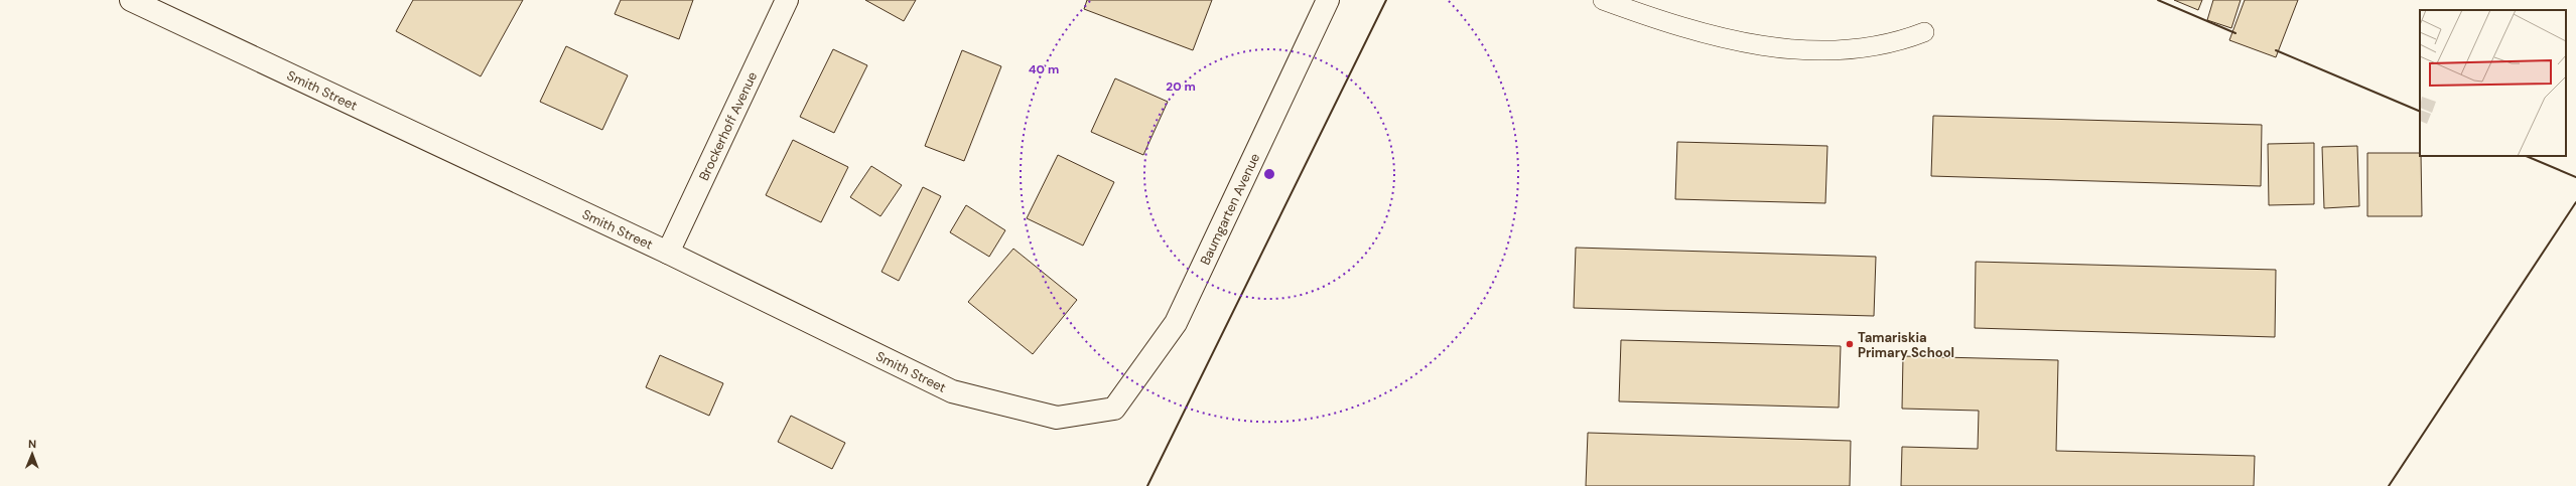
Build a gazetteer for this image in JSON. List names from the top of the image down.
{
  "streets": {
    "street": ["Smith Street", "Brockerhoff Avenue", "Baumgarten Avenue"]
  },
  "crossings": [
    ["Smith Street", "Brockerhoff Avenue"],
    ["Smith Street", "Baumgarten Avenue"]
  ],
  "places": ["Tamariskia Primary School"],
  "north": "top",
  "rings": ["40 m", "20 m"]
}
